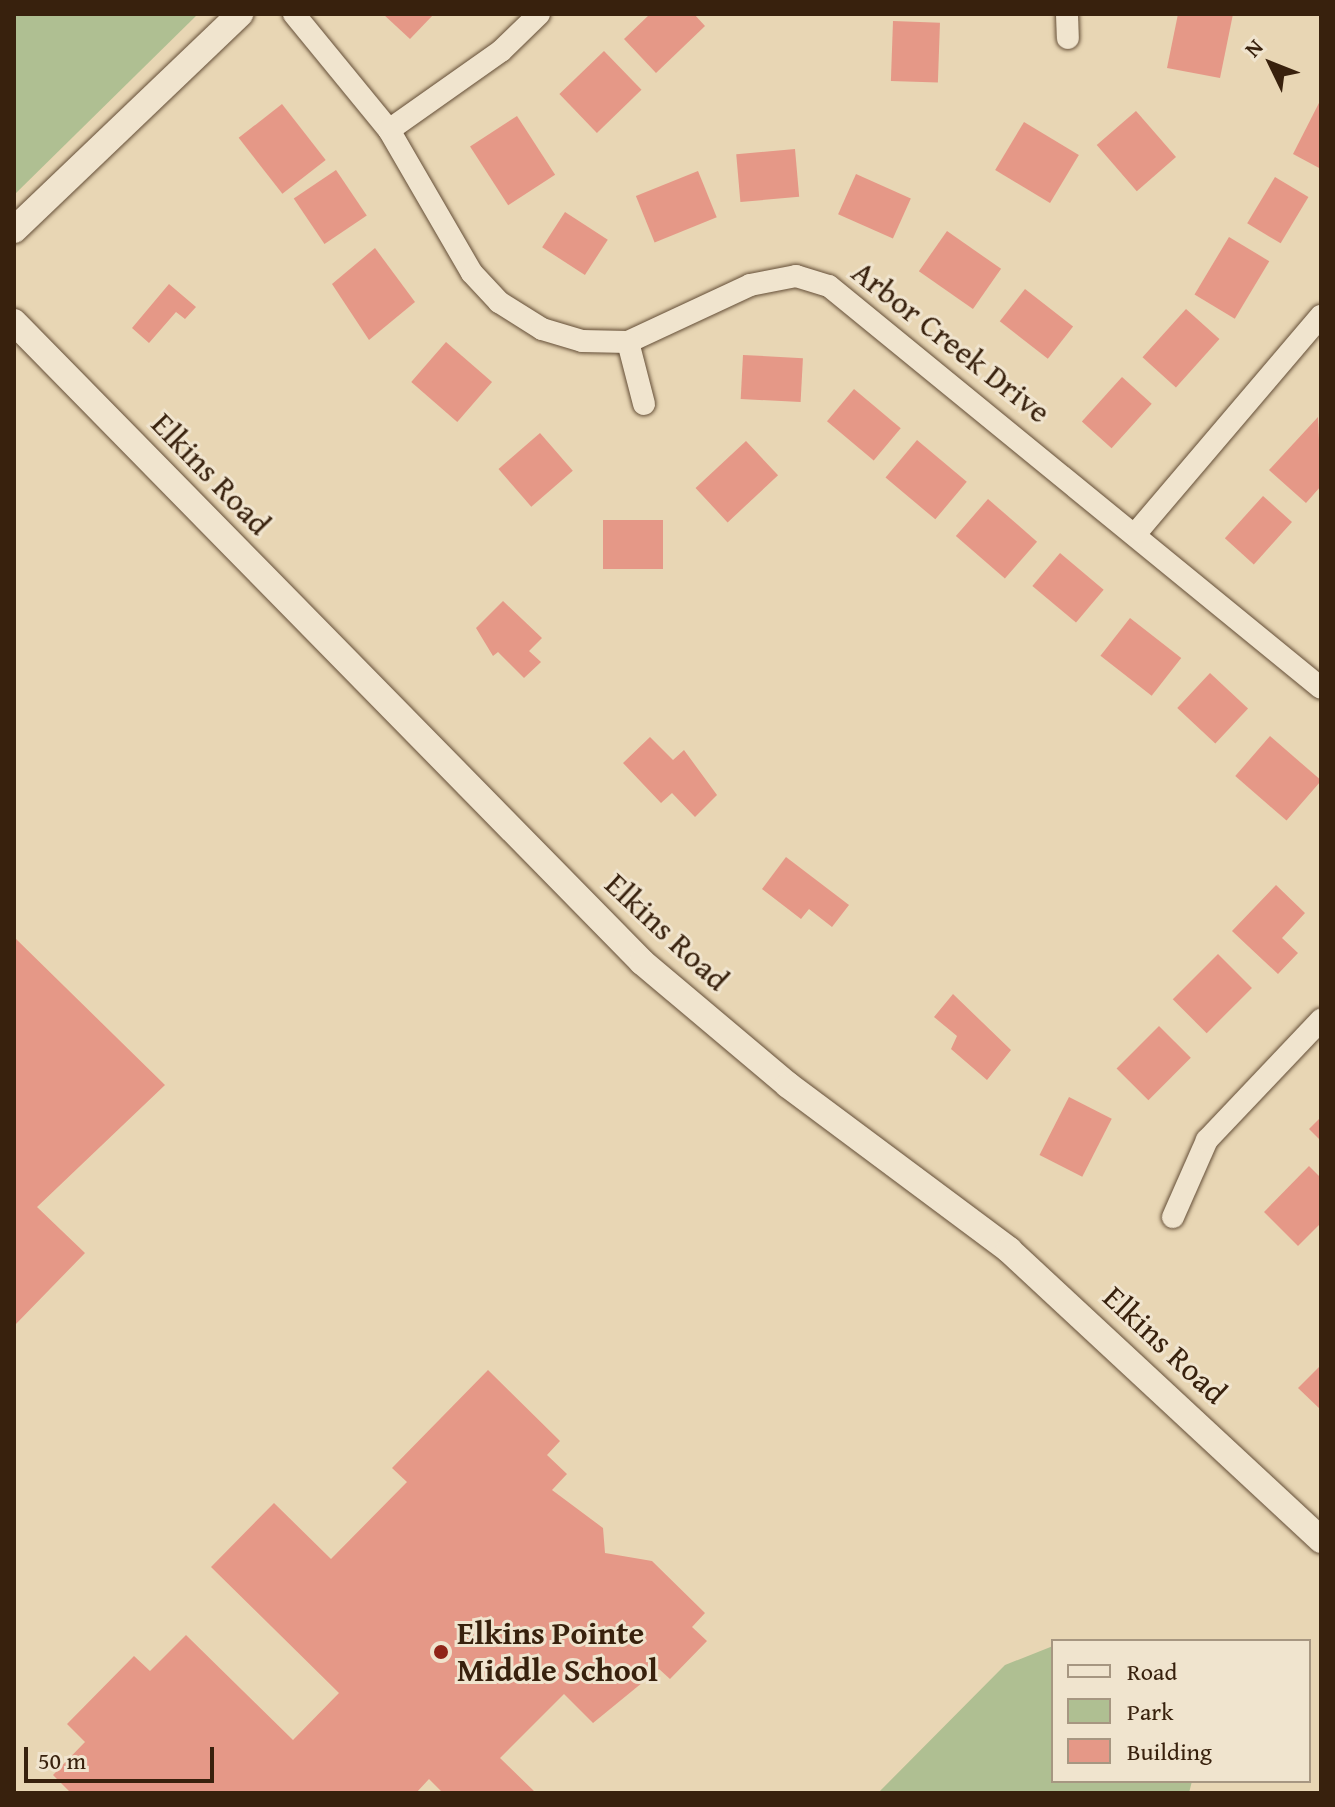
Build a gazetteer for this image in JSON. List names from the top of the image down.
{
  "streets": {
    "street": ["Arbor Creek Drive", "Elkins Road"]
  },
  "places": ["Elkins Pointe Middle School"],
  "legend": ["Road", "Park", "Building"],
  "scale_bar": "50 m",
  "north": "top left"
}
